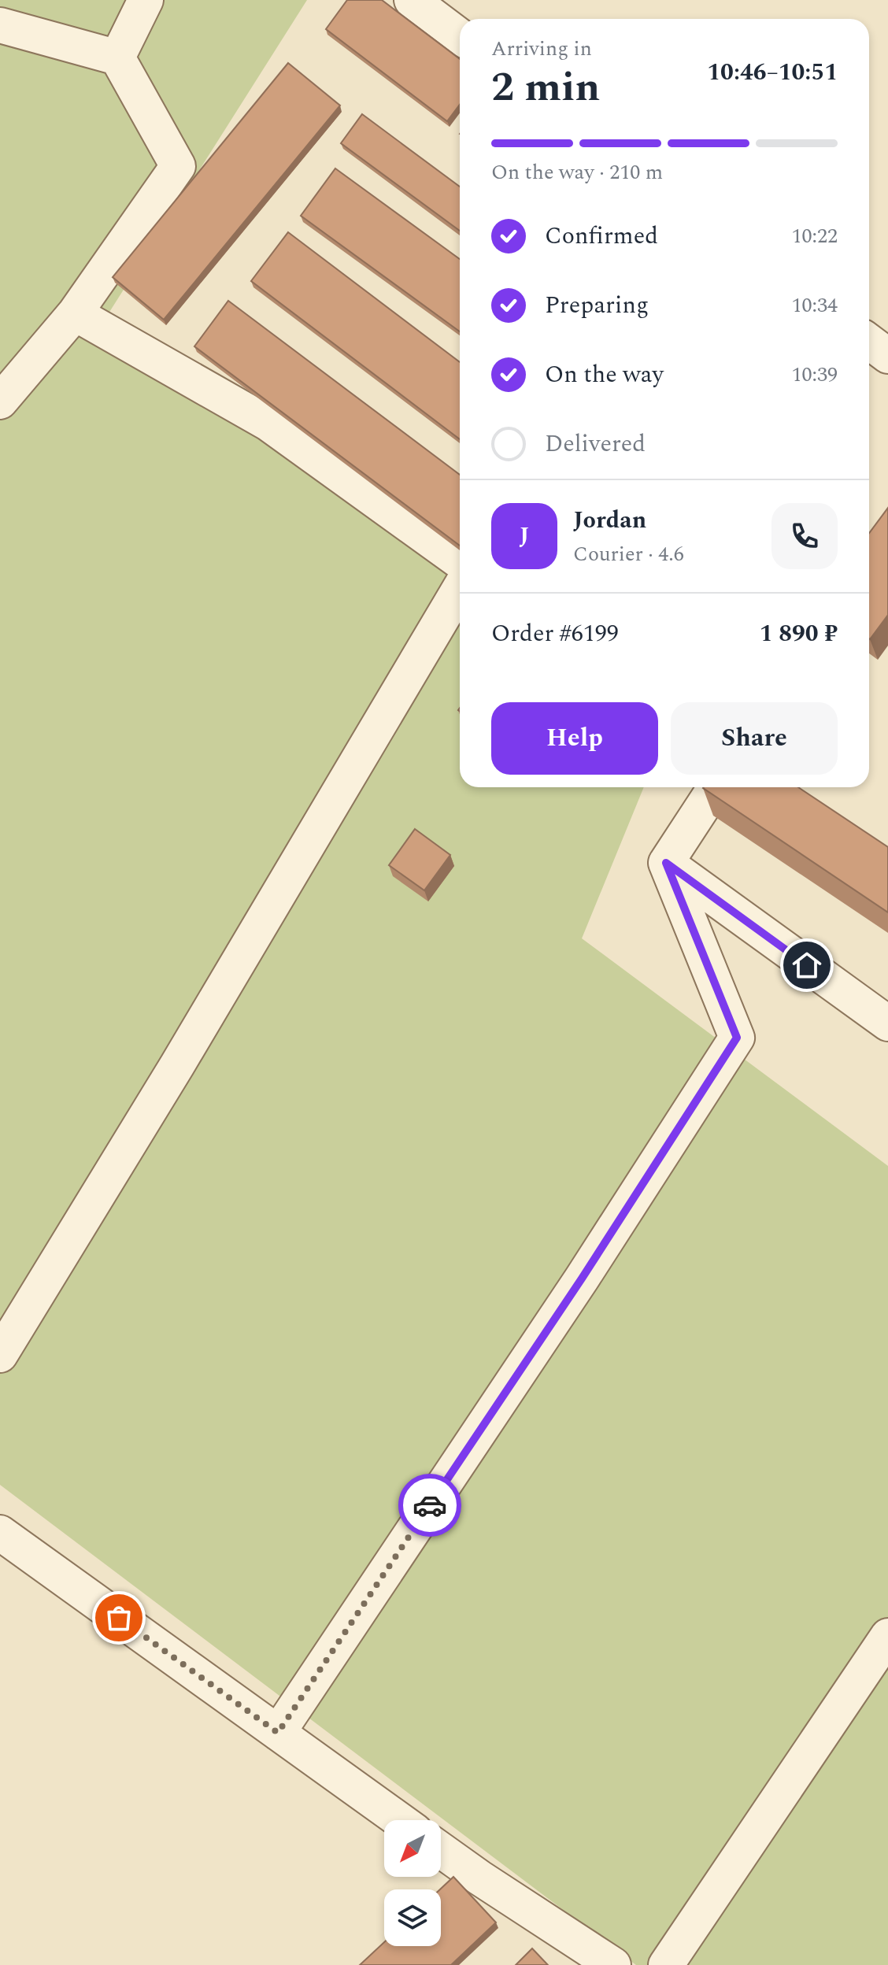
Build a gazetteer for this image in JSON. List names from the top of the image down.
{
  "north": "bottom left",
  "page": {
    "heading": ["2 min", "Arriving in", "10:46–10:51"],
    "panel": [
      "Jordan",
      "Courier · 4.6",
      "Order #6199",
      "1 890 ₽"
    ],
    "bar": "On the way · 210 m",
    "list": [
      ["Confirmed", "10:22"],
      ["Preparing", "10:34"],
      ["On the way", "10:39"],
      "Delivered"
    ],
    "round": "J",
    "buttons": ["Help", "Share"]
  }
}
